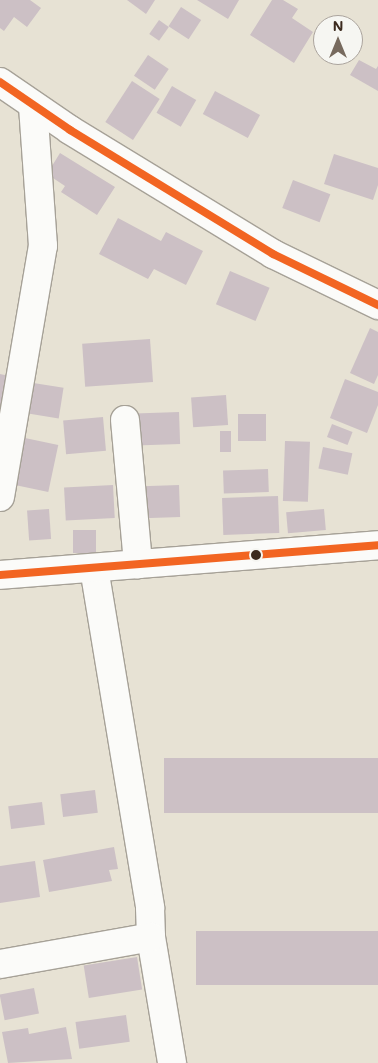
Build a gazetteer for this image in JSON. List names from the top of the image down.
{
  "north": "top"
}
